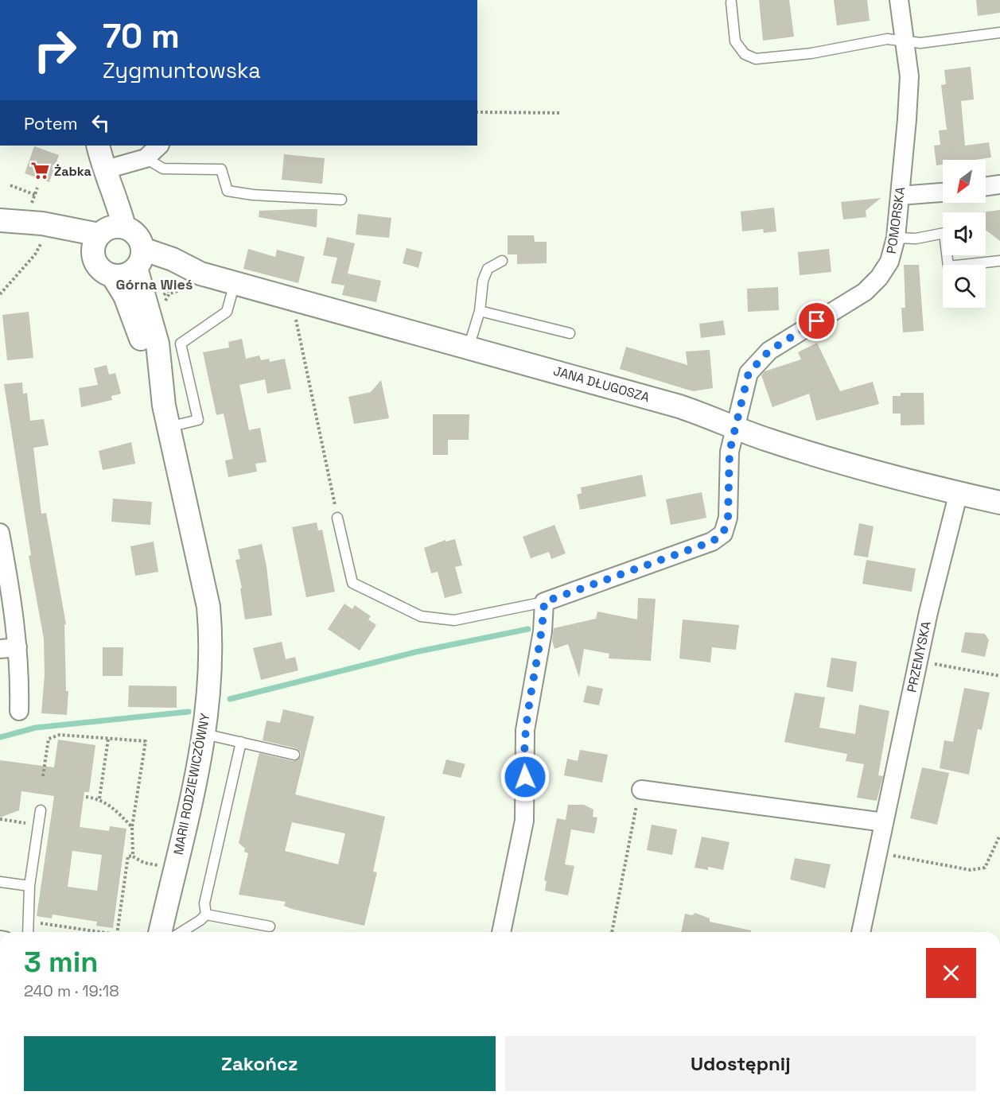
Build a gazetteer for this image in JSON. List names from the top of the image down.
{
  "streets": {
    "street": [
      "POMORSKA",
      "JANA DŁUGOSZA",
      "PRZEMYSKA",
      "MARII RODZIEWICZÓWNY"
    ]
  },
  "crossings": [
    ["POMORSKA", "JANA DŁUGOSZA"],
    ["JANA DŁUGOSZA", "PRZEMYSKA"],
    ["JANA DŁUGOSZA", "MARII RODZIEWICZÓWNY"]
  ],
  "districts": ["Górna Wieś"],
  "places": {
    "supermarket": ["Żabka"]
  },
  "north": "bottom left",
  "page": {
    "turn": ["70 m", "Zygmuntowska"],
    "then": "Potem",
    "heading": ["3 min", "240 m · 19:18"],
    "buttons": ["Zakończ", "Udostępnij"]
  }
}
